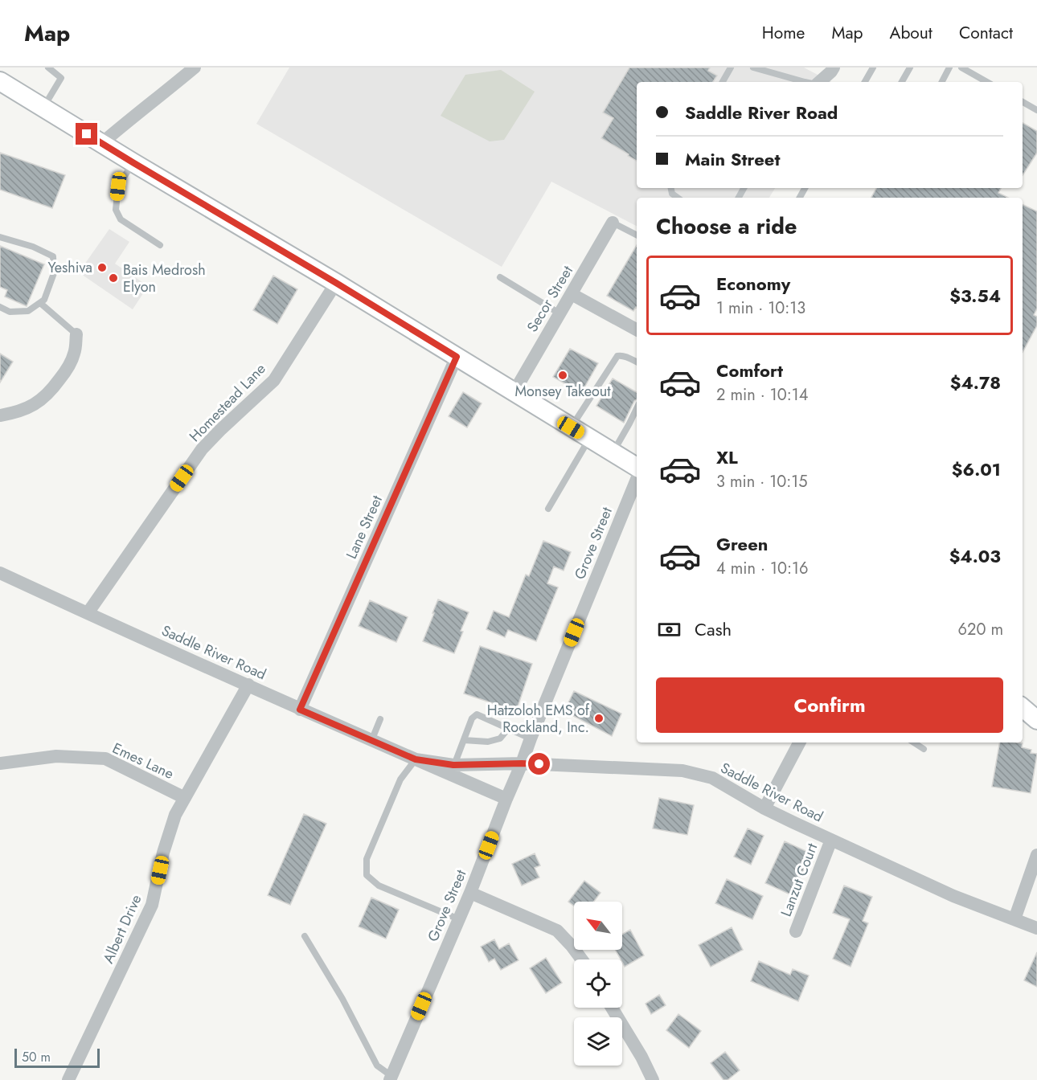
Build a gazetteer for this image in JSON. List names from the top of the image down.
{
  "streets": {
    "street": [
      "Secor Street",
      "Homestead Lane",
      "Lane Street",
      "Grove Street",
      "Saddle River Road",
      "Emes Lane",
      "Lanzut Court",
      "Albert Drive"
    ]
  },
  "crossings": [
    ["Homestead Lane", "Saddle River Road"],
    ["Lane Street", "Saddle River Road"],
    ["Grove Street", "Saddle River Road"],
    ["Saddle River Road", "Lanzut Court"],
    ["Saddle River Road", "Albert Drive"],
    ["Emes Lane", "Albert Drive"]
  ],
  "places": [
    "Yeshiva",
    "Bais Medrosh Elyon",
    "Monsey Takeout",
    "Hatzoloh EMS of Rockland, Inc."
  ],
  "scale_bar": "50 m",
  "north": "top left",
  "page": {
    "header": "Map",
    "nav": [
      "Home",
      "Map",
      "About",
      "Contact"
    ],
    "banner": ["Saddle River Road", "Main Street"],
    "heading": "Choose a ride",
    "list": [
      {
        "name": "Economy",
        "note": "1 min · 10:13",
        "value": "$3.54"
      },
      {
        "name": "Comfort",
        "note": "2 min · 10:14",
        "value": "$4.78"
      },
      {
        "name": "XL",
        "note": "3 min · 10:15",
        "value": "$6.01"
      },
      {
        "name": "Green",
        "note": "4 min · 10:16",
        "value": "$4.03"
      }
    ],
    "pay": ["Cash", "620 m"],
    "buttons": "Confirm",
    "scale": "50 m"
  }
}
